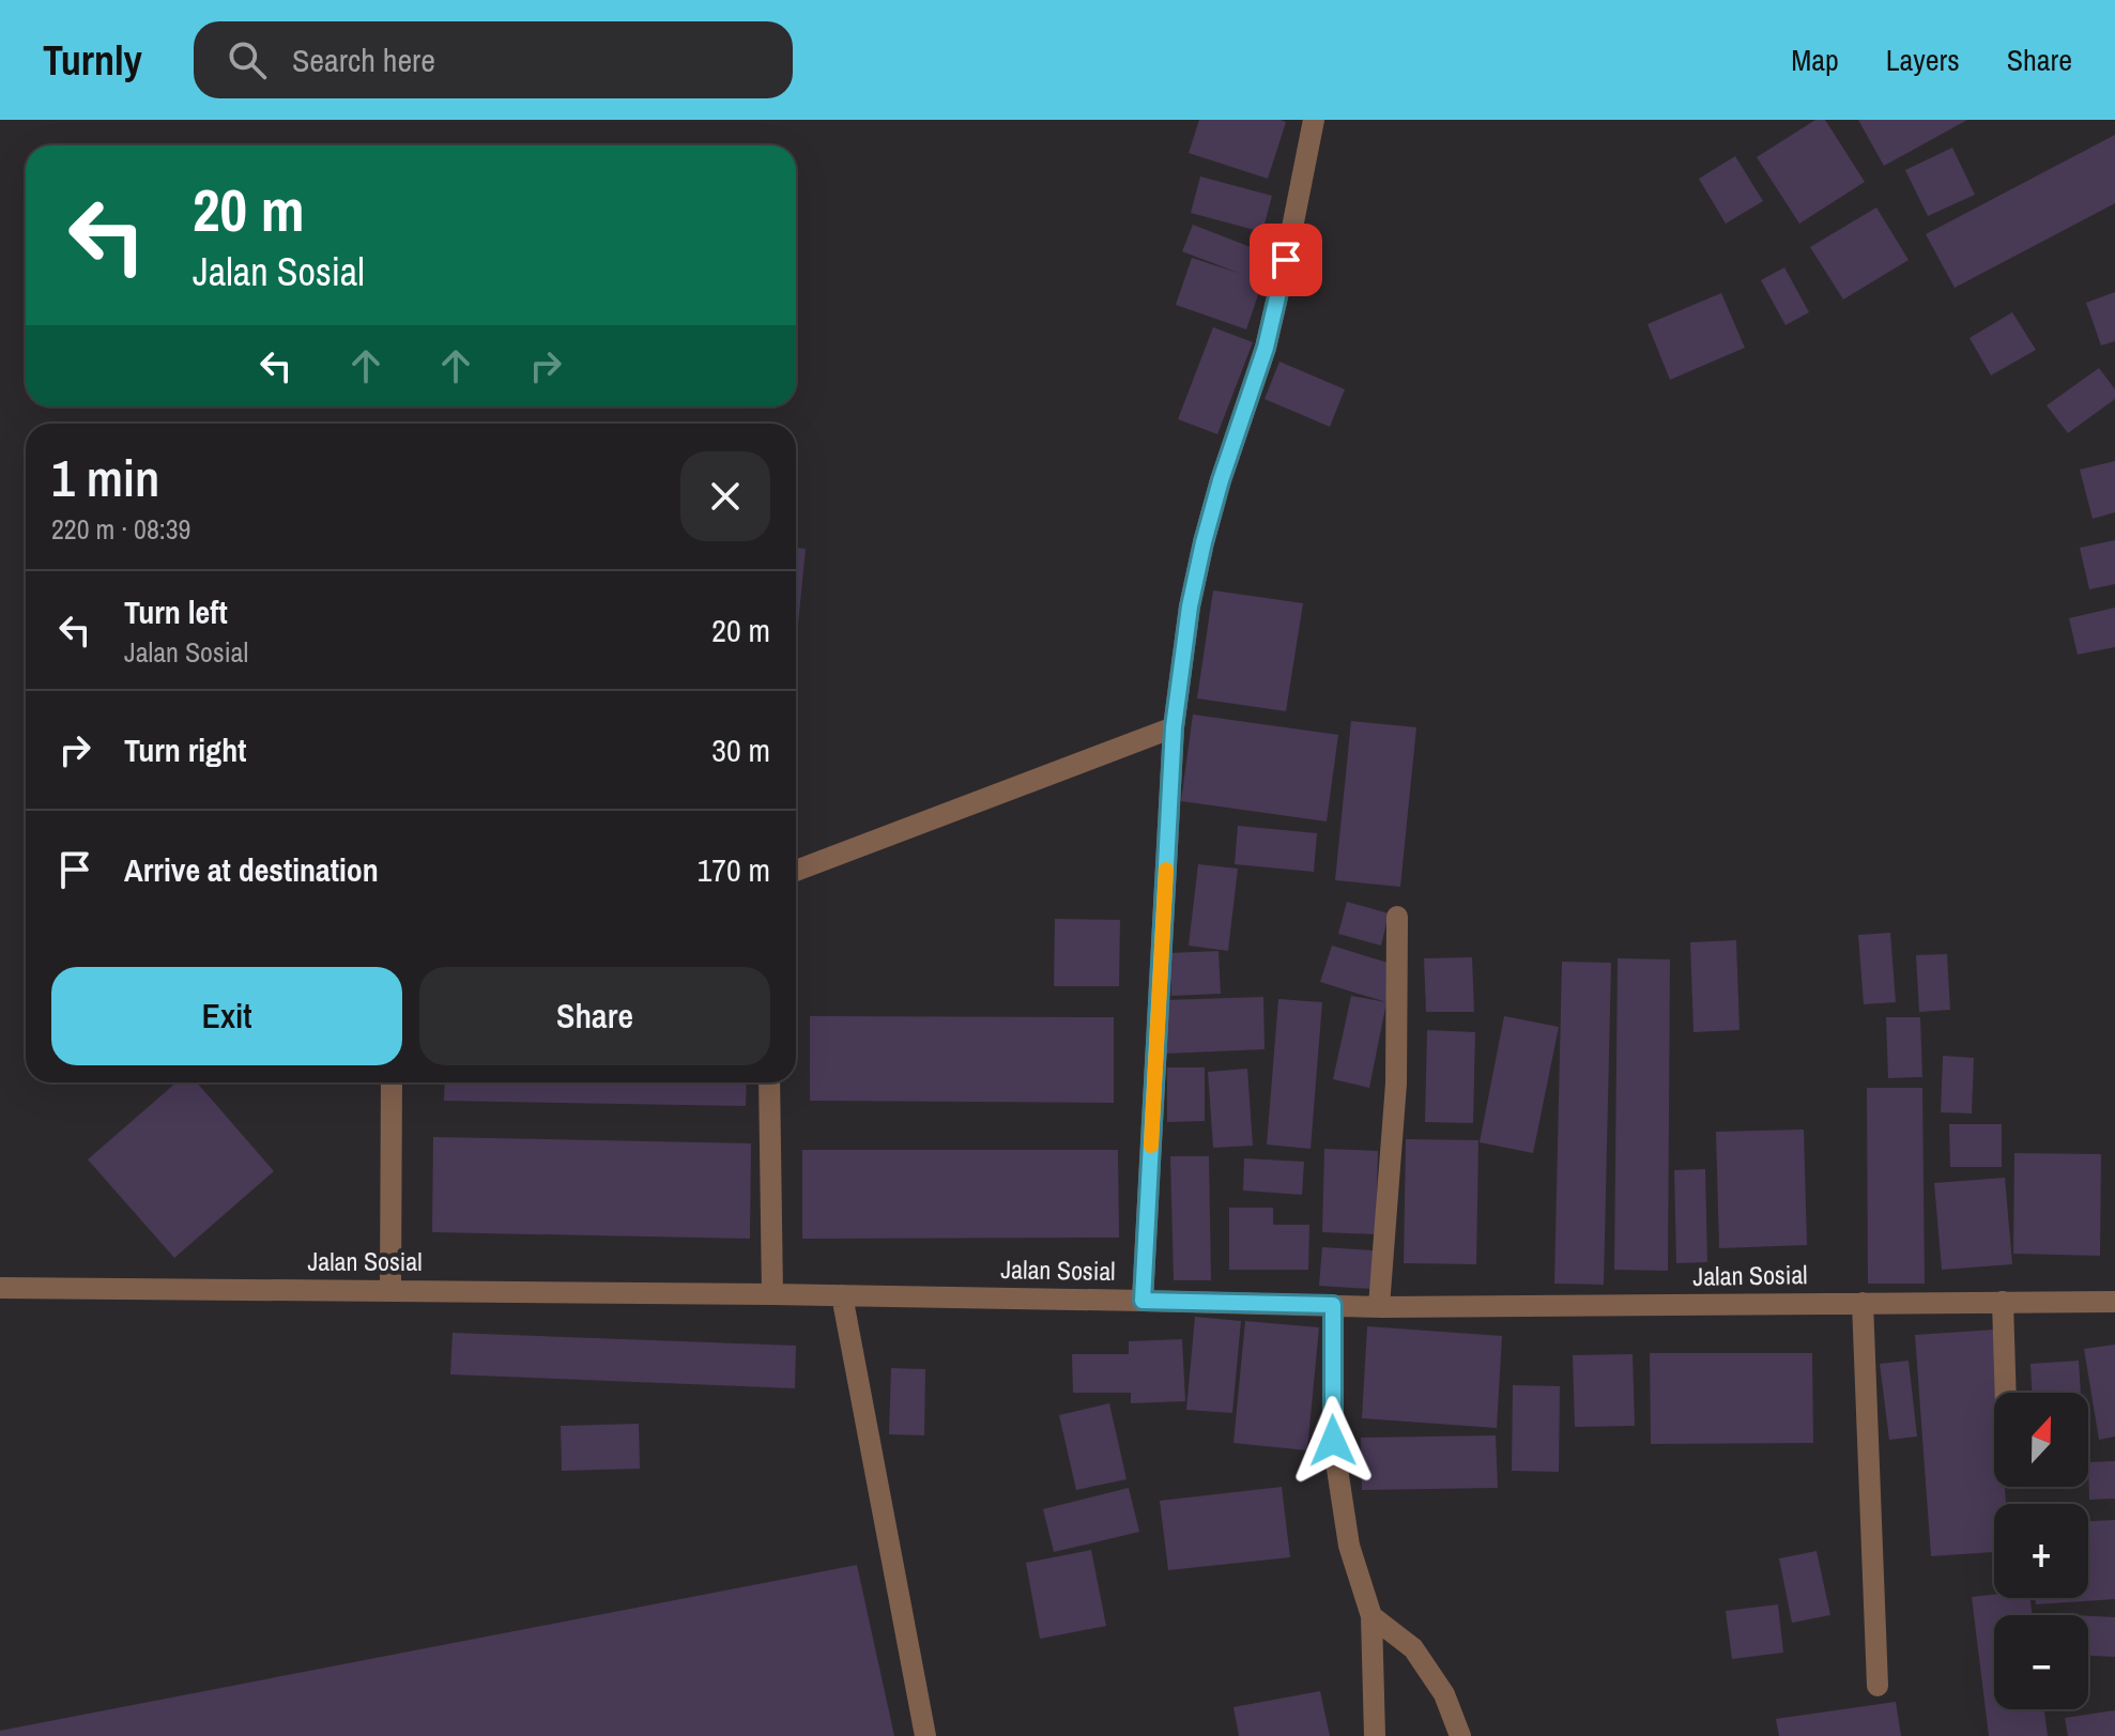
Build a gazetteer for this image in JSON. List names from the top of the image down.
{
  "streets": {
    "street": ["Jalan Sosial"]
  },
  "north": "top",
  "page": {
    "header": "Turnly",
    "search": "Search here",
    "nav": ["Map", "Layers", "Share"],
    "turn": ["20 m", "Jalan Sosial"],
    "heading": ["1 min", "220 m · 08:39"],
    "list": [
      {
        "name": "Turn left",
        "note": "Jalan Sosial",
        "value": "20 m"
      },
      {
        "name": "Turn right",
        "value": "30 m"
      },
      {
        "name": "Arrive at destination",
        "value": "170 m"
      }
    ],
    "buttons": ["Exit", "Share"],
    "map_buttons": ["+", "−"]
  }
}
